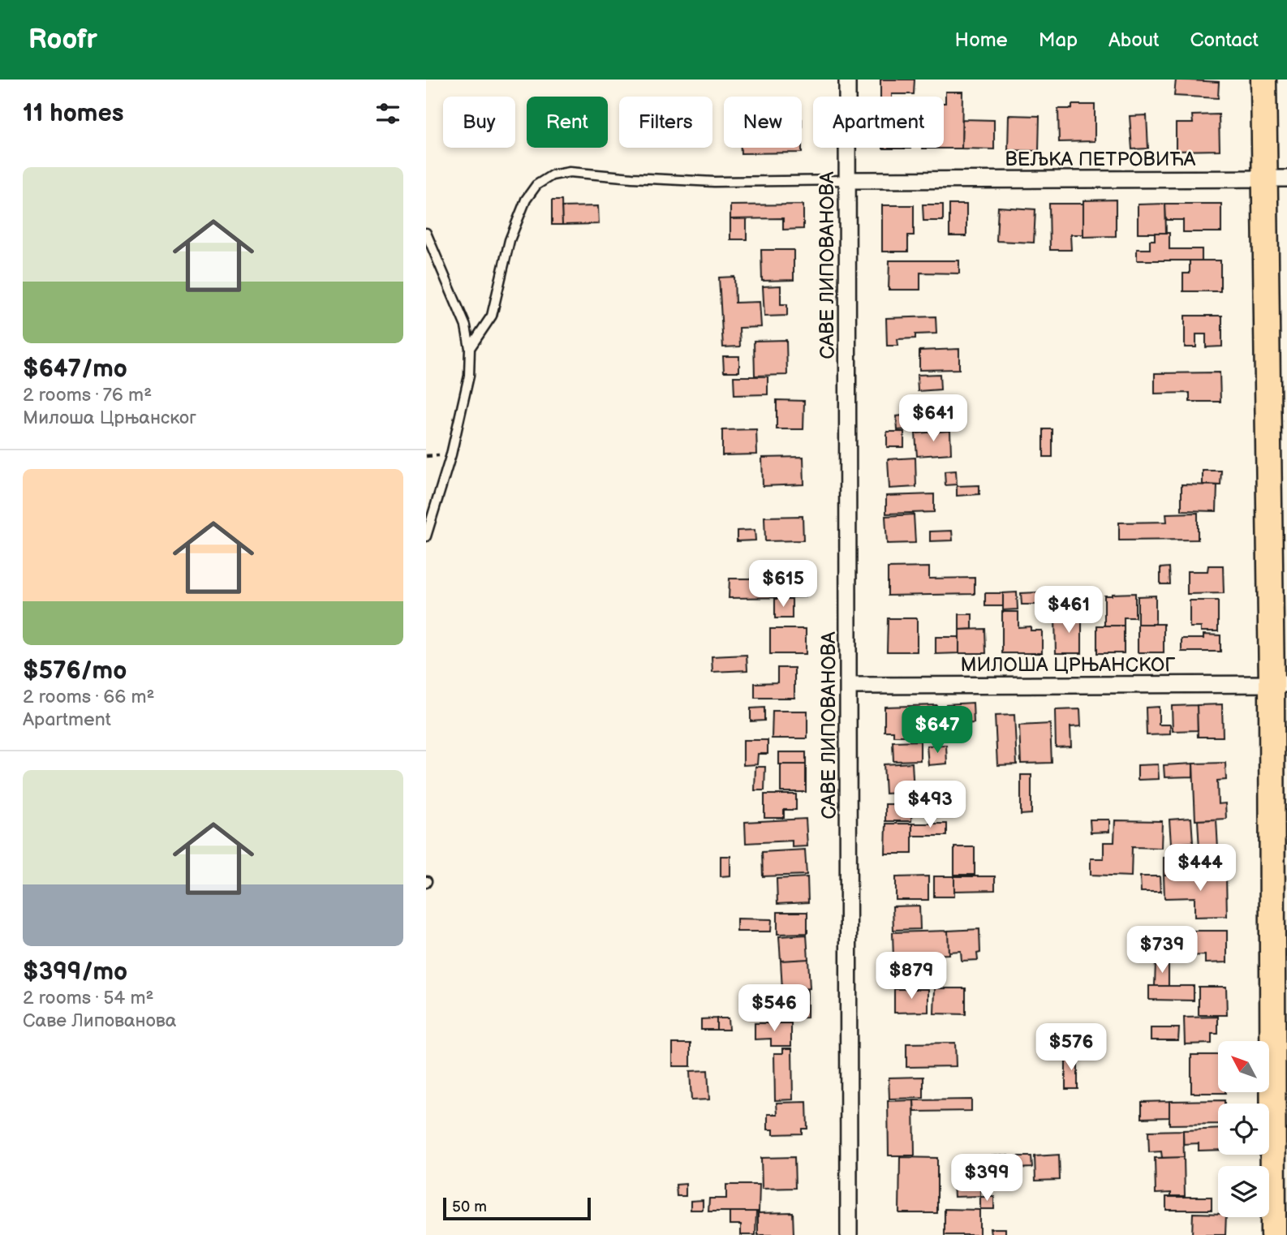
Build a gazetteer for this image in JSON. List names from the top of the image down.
{
  "streets": {
    "street": ["ВЕЉКА ПЕТРОВИЋА", "САВЕ ЛИПОВАНОВА", "МИЛОША ЦРЊАНСКОГ"]
  },
  "crossings": [
    ["ВЕЉКА ПЕТРОВИЋА", "САВЕ ЛИПОВАНОВА"],
    ["САВЕ ЛИПОВАНОВА", "МИЛОША ЦРЊАНСКОГ"]
  ],
  "scale_bar": "50 m",
  "north": "top left",
  "page": {
    "header": "Roofr",
    "nav": [
      "Home",
      "Map",
      "About",
      "Contact"
    ],
    "heading": "11 homes",
    "chip": [
      "Buy",
      "Rent",
      "Filters",
      "New",
      "Apartment"
    ],
    "list": [
      {
        "name": "$647/mo",
        "note": "2 rooms · 76 m² · Милоша Црњанског"
      },
      {
        "name": "$576/mo",
        "note": "2 rooms · 66 m² · Apartment"
      },
      {
        "name": "$399/mo",
        "note": "2 rooms · 54 m² · Саве Липованова"
      }
    ],
    "price": [
      "$641",
      "$615",
      "$461",
      "$647",
      "$493",
      "$444",
      "$739",
      "$879",
      "$546",
      "$576",
      "$399"
    ],
    "scale": "50 m"
  }
}
